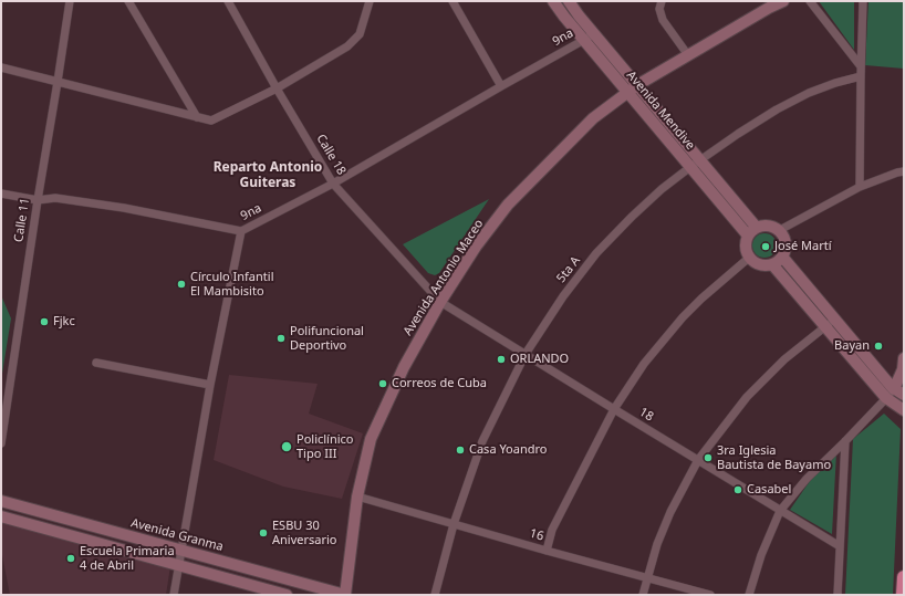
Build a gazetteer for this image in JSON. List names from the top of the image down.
{
  "streets": {
    "main road": ["Avenida Mendive", "Avenida Antonio Maceo", "Avenida Granma"],
    "street": [
      "9na",
      "Calle 18",
      "Calle 11",
      "5ta A",
      "18",
      "16"
    ]
  },
  "crossings": [
    ["9na", "Avenida Mendive"],
    ["9na", "Calle 18"],
    ["9na", "Avenida Granma"],
    ["Avenida Mendive", "5ta A"],
    ["Avenida Mendive", "Avenida Antonio Maceo"],
    ["Calle 18", "Avenida Antonio Maceo"],
    ["Calle 18", "18"],
    ["5ta A", "18"],
    ["5ta A", "16"],
    ["Avenida Antonio Maceo", "18"],
    ["Avenida Antonio Maceo", "Avenida Granma"],
    ["Avenida Antonio Maceo", "16"]
  ],
  "districts": ["Reparto Antonio Guiteras"],
  "places": [
    "José Martí",
    "Círculo Infantil El Mambisito",
    "Fjkc",
    "Polifuncional Deportivo",
    "Bayan",
    "ORLANDO",
    "Correos de Cuba",
    "Policlínico Tipo III",
    "Casa Yoandro",
    "3ra Iglesia Bautista de Bayamo",
    "Casabel",
    "ESBU 30 Aniversario",
    "Escuela Primaria 4 de Abril"
  ]
}
